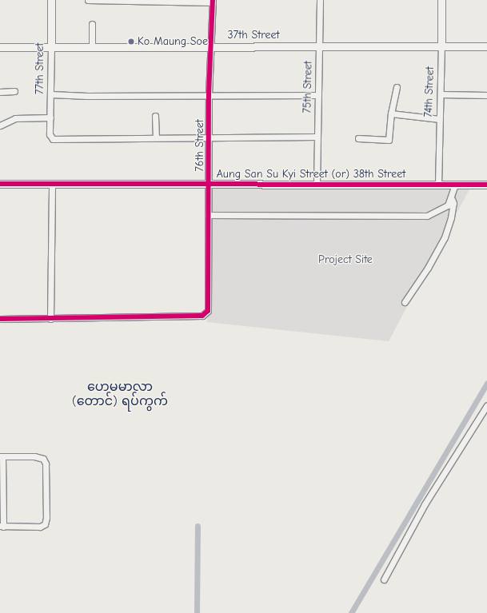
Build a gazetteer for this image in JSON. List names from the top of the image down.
{
  "streets": {
    "street": [
      "37th Street",
      "77th Street",
      "75th Street",
      "74th Street",
      "76th Street",
      "Aung San Su Kyi Street (or) 38th Street"
    ]
  },
  "crossings": [
    ["37th Street", "77th Street"],
    ["37th Street", "75th Street"],
    ["37th Street", "74th Street"],
    ["37th Street", "76th Street"],
    ["75th Street", "Aung San Su Kyi Street (or) 38th Street"],
    ["74th Street", "Aung San Su Kyi Street (or) 38th Street"],
    ["76th Street", "Aung San Su Kyi Street (or) 38th Street"]
  ],
  "districts": ["ဟေမမာလာ (တောင်) ရပ်ကွက်"],
  "parks": ["Project Site"],
  "places": ["Ko Maung Soe"]
}
